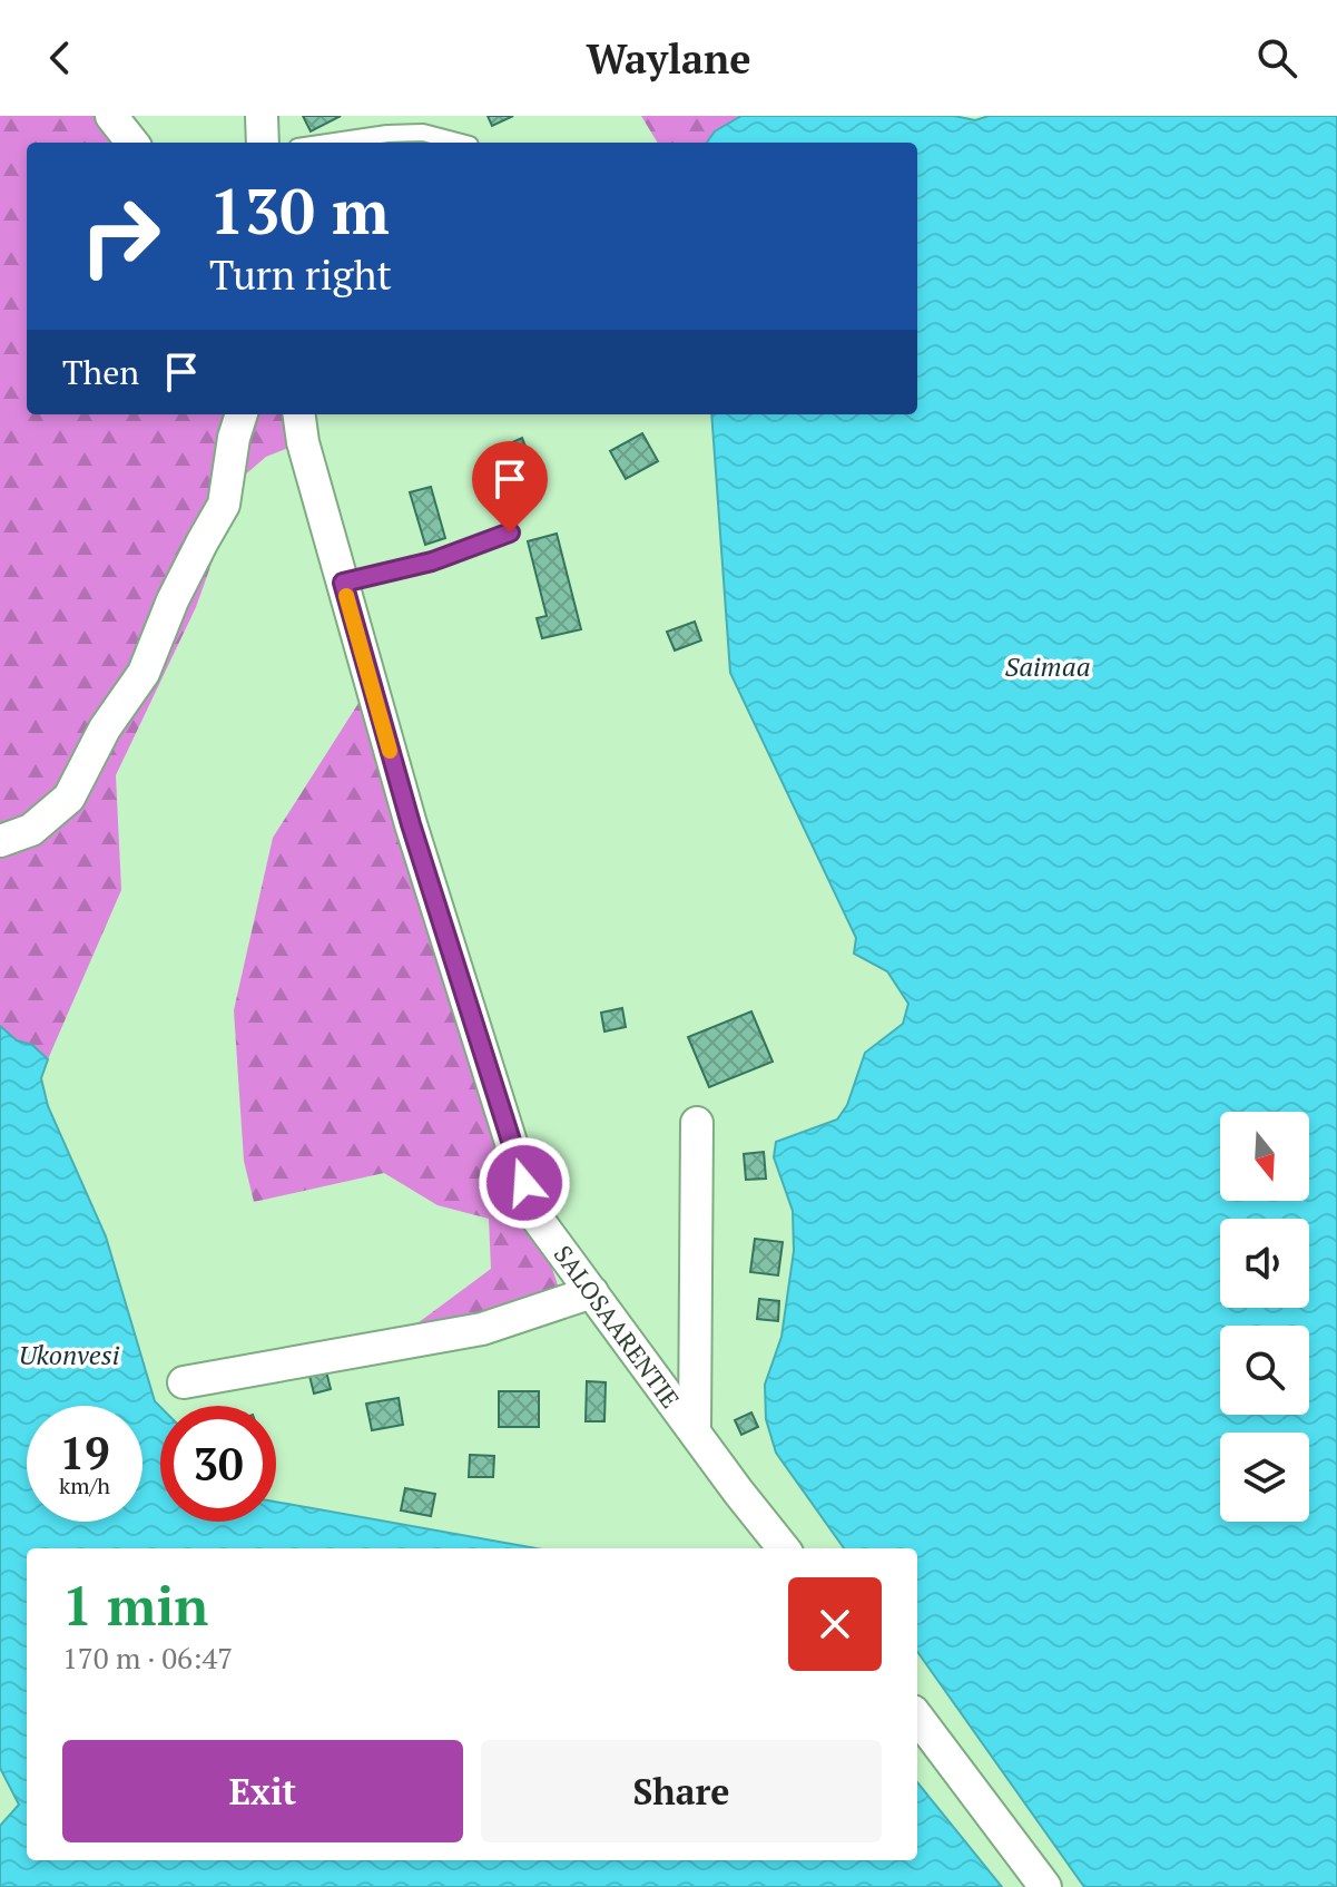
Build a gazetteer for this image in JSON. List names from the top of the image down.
{
  "streets": {
    "street": ["SALOSAARENTIE"]
  },
  "water": ["Saimaa", "Ukonvesi"],
  "north": "bottom",
  "page": {
    "header": "Waylane",
    "turn": ["130 m", "Turn right"],
    "then": "Then",
    "speed": "19 km/h",
    "limit": "30",
    "heading": ["1 min", "170 m · 06:47"],
    "buttons": ["Exit", "Share"]
  }
}
